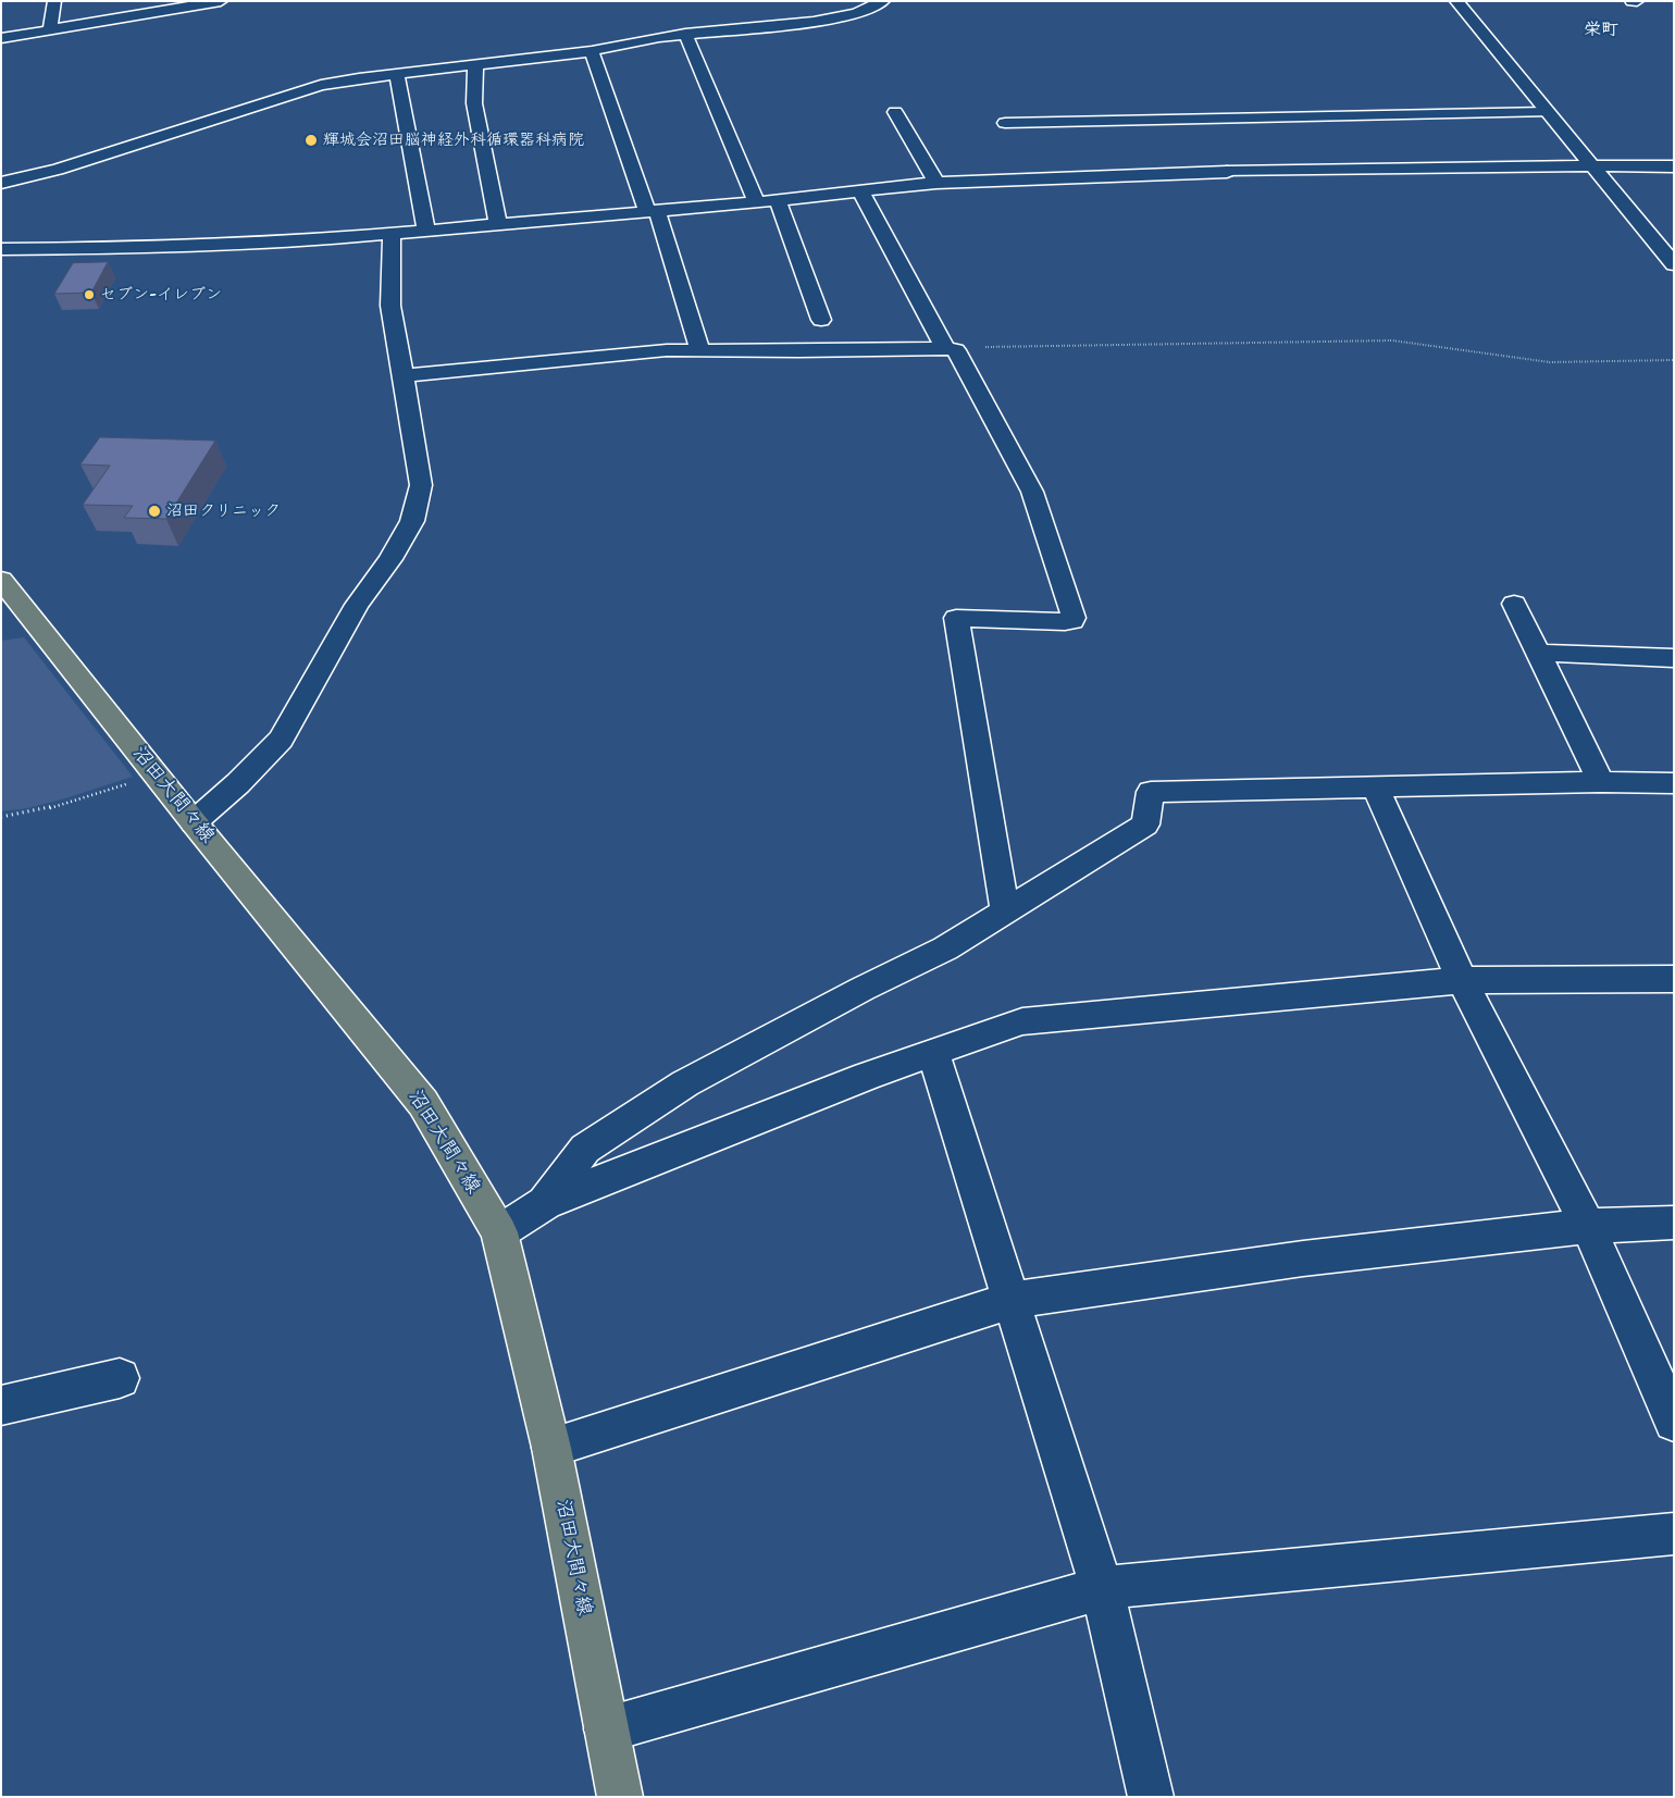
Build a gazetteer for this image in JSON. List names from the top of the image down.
{
  "streets": {
    "main road": ["沼田大間々線"]
  },
  "districts": ["栄町"],
  "places": ["輝城会沼田脳神経外科循環器科病院", "セブン-イレブン", "沼田クリニック"]
}
